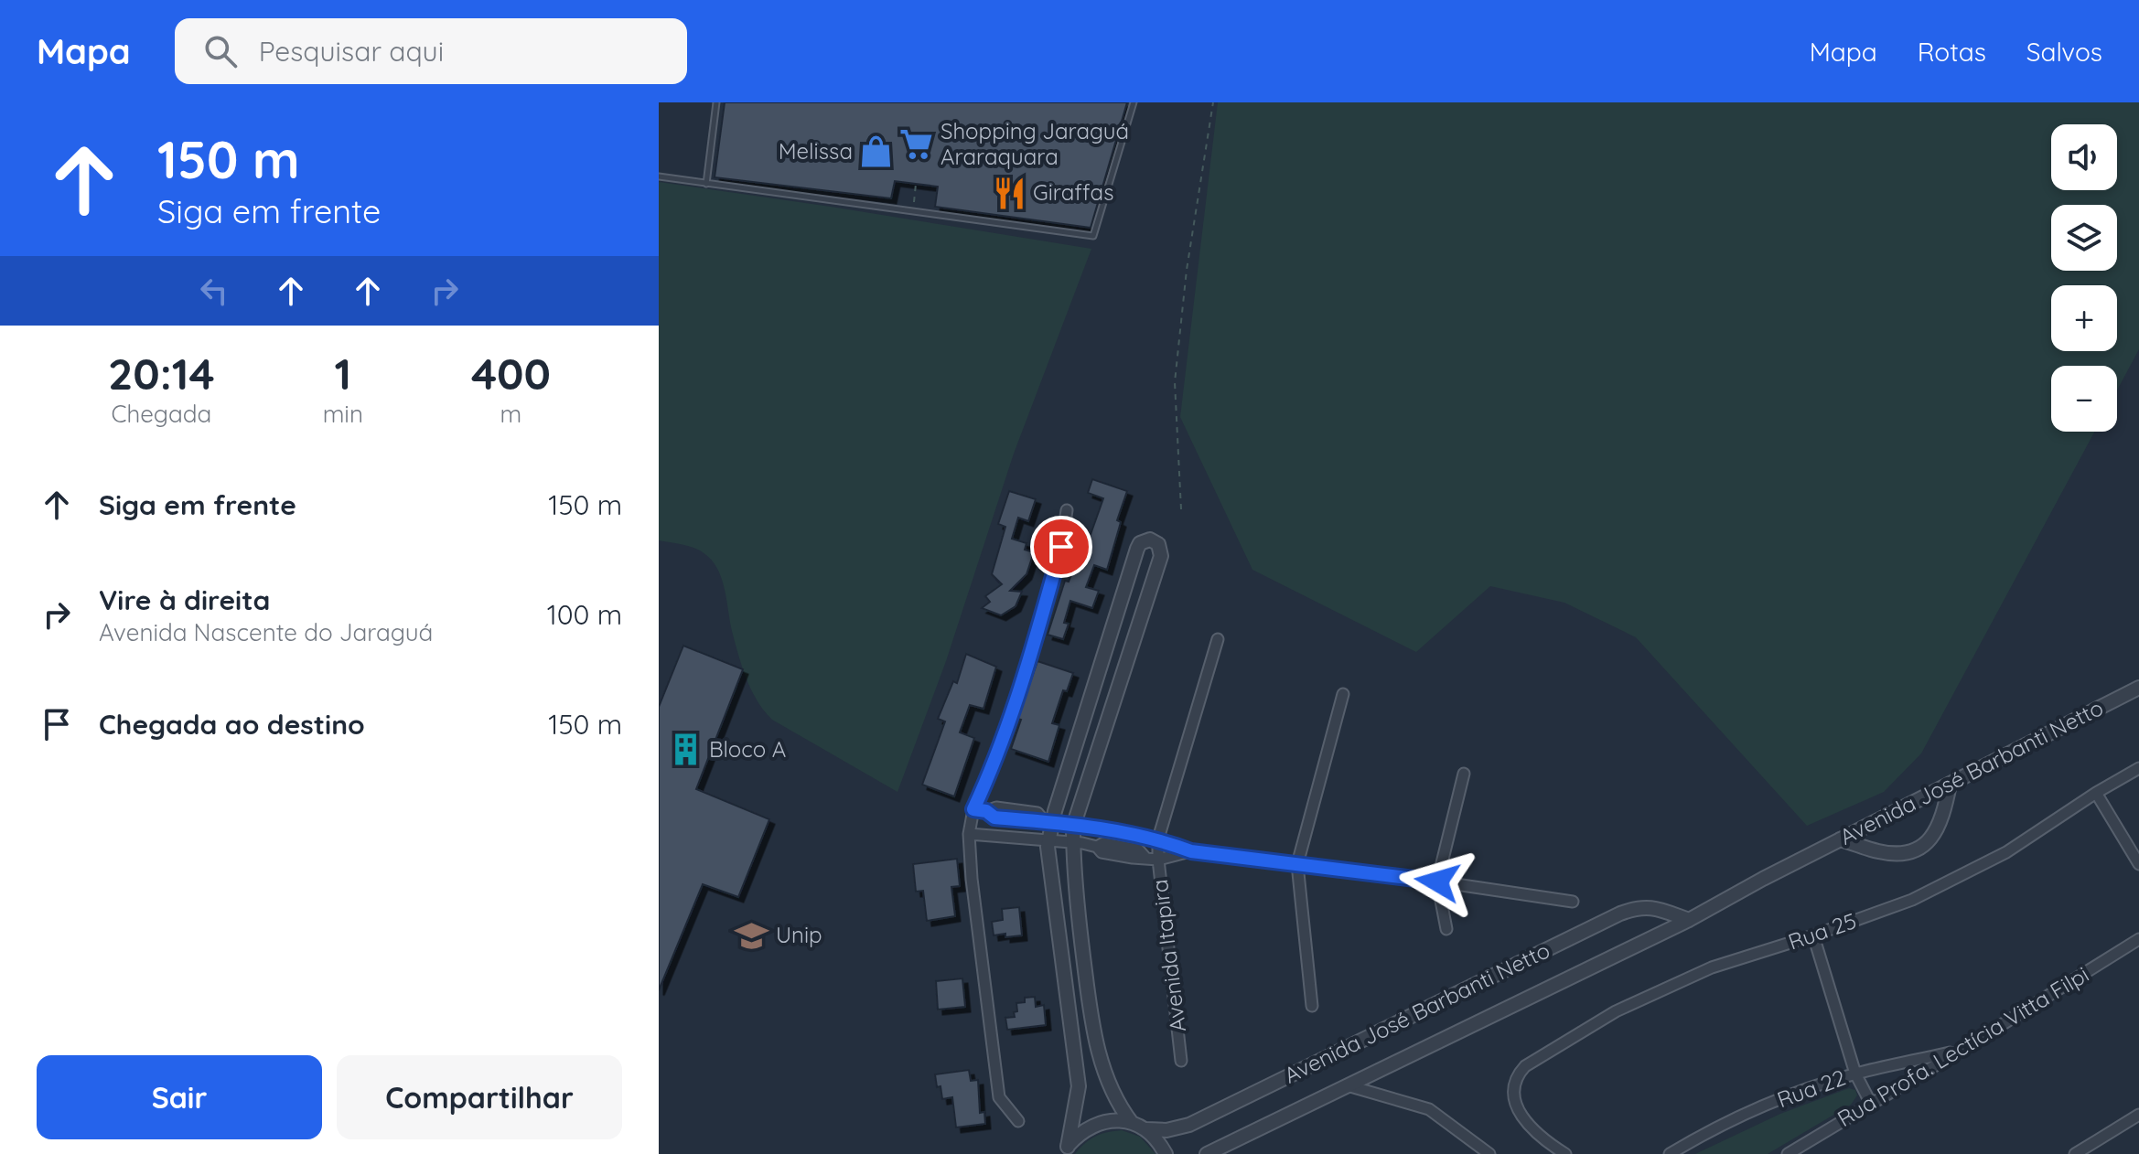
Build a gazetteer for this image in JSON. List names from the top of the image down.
{
  "streets": {
    "street": [
      "Avenida José Barbanti Netto",
      "Rua 25",
      "Avenida Itapira",
      "Rua Profa. Lectícia Vitta Filpi",
      "Rua 22"
    ]
  },
  "crossings": [
    ["Rua Profa. Lectícia Vitta Filpi", "Rua 22"]
  ],
  "places": {
    "supermarket": ["Shopping Jaraguá Araraquara"],
    "shop": ["Melissa"],
    "restaurant": ["Giraffas"],
    "building": ["Bloco A"],
    "school or university": ["Unip"]
  },
  "page": {
    "header": "Mapa",
    "search": "Pesquisar aqui",
    "nav": ["Mapa", "Rotas", "Salvos"],
    "turn": ["150 m", "Siga em frente"],
    "map_buttons": ["+", "−"],
    "eta": [
      "20:14",
      "Chegada",
      "1",
      "min",
      "400",
      "m"
    ],
    "list": [
      {
        "name": "Siga em frente",
        "value": "150 m"
      },
      {
        "name": "Vire à direita",
        "note": "Avenida Nascente do Jaraguá",
        "value": "100 m"
      },
      {
        "name": "Chegada ao destino",
        "value": "150 m"
      }
    ],
    "buttons": ["Sair", "Compartilhar"]
  }
}
